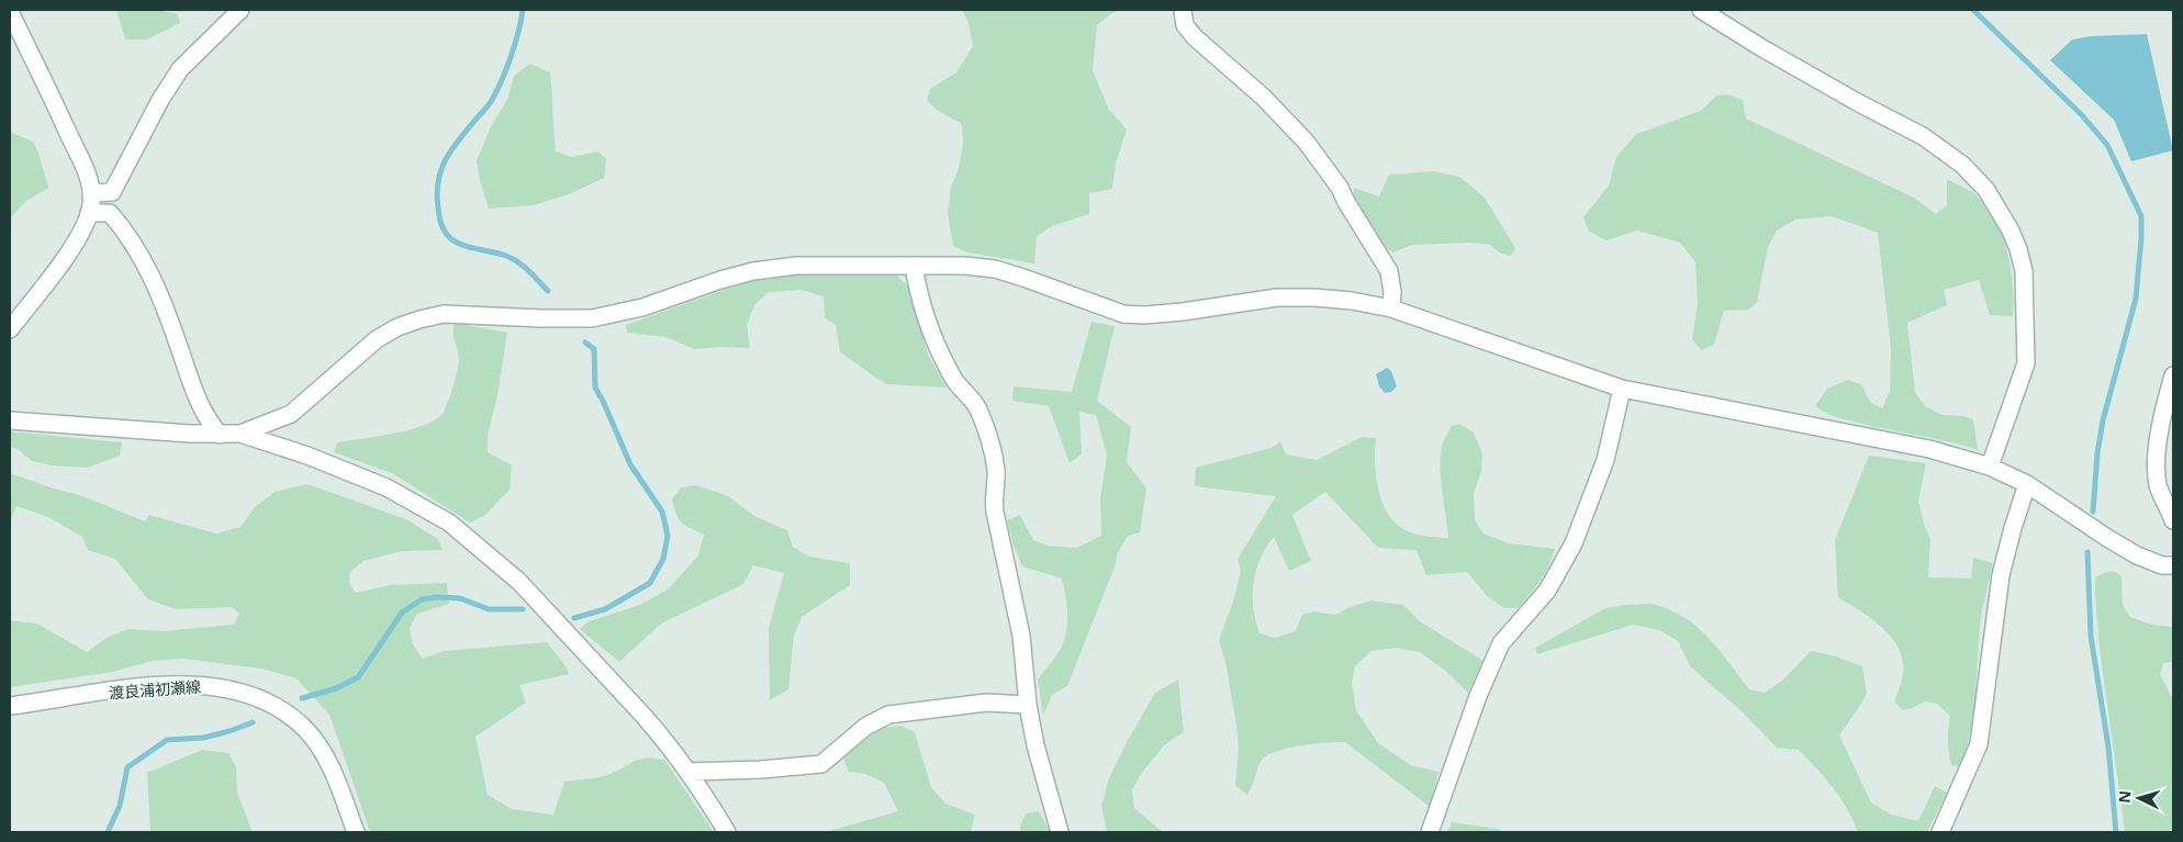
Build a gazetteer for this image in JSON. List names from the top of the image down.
{
  "streets": {
    "street": ["渡良浦初瀬線"]
  },
  "north": "left"
}
